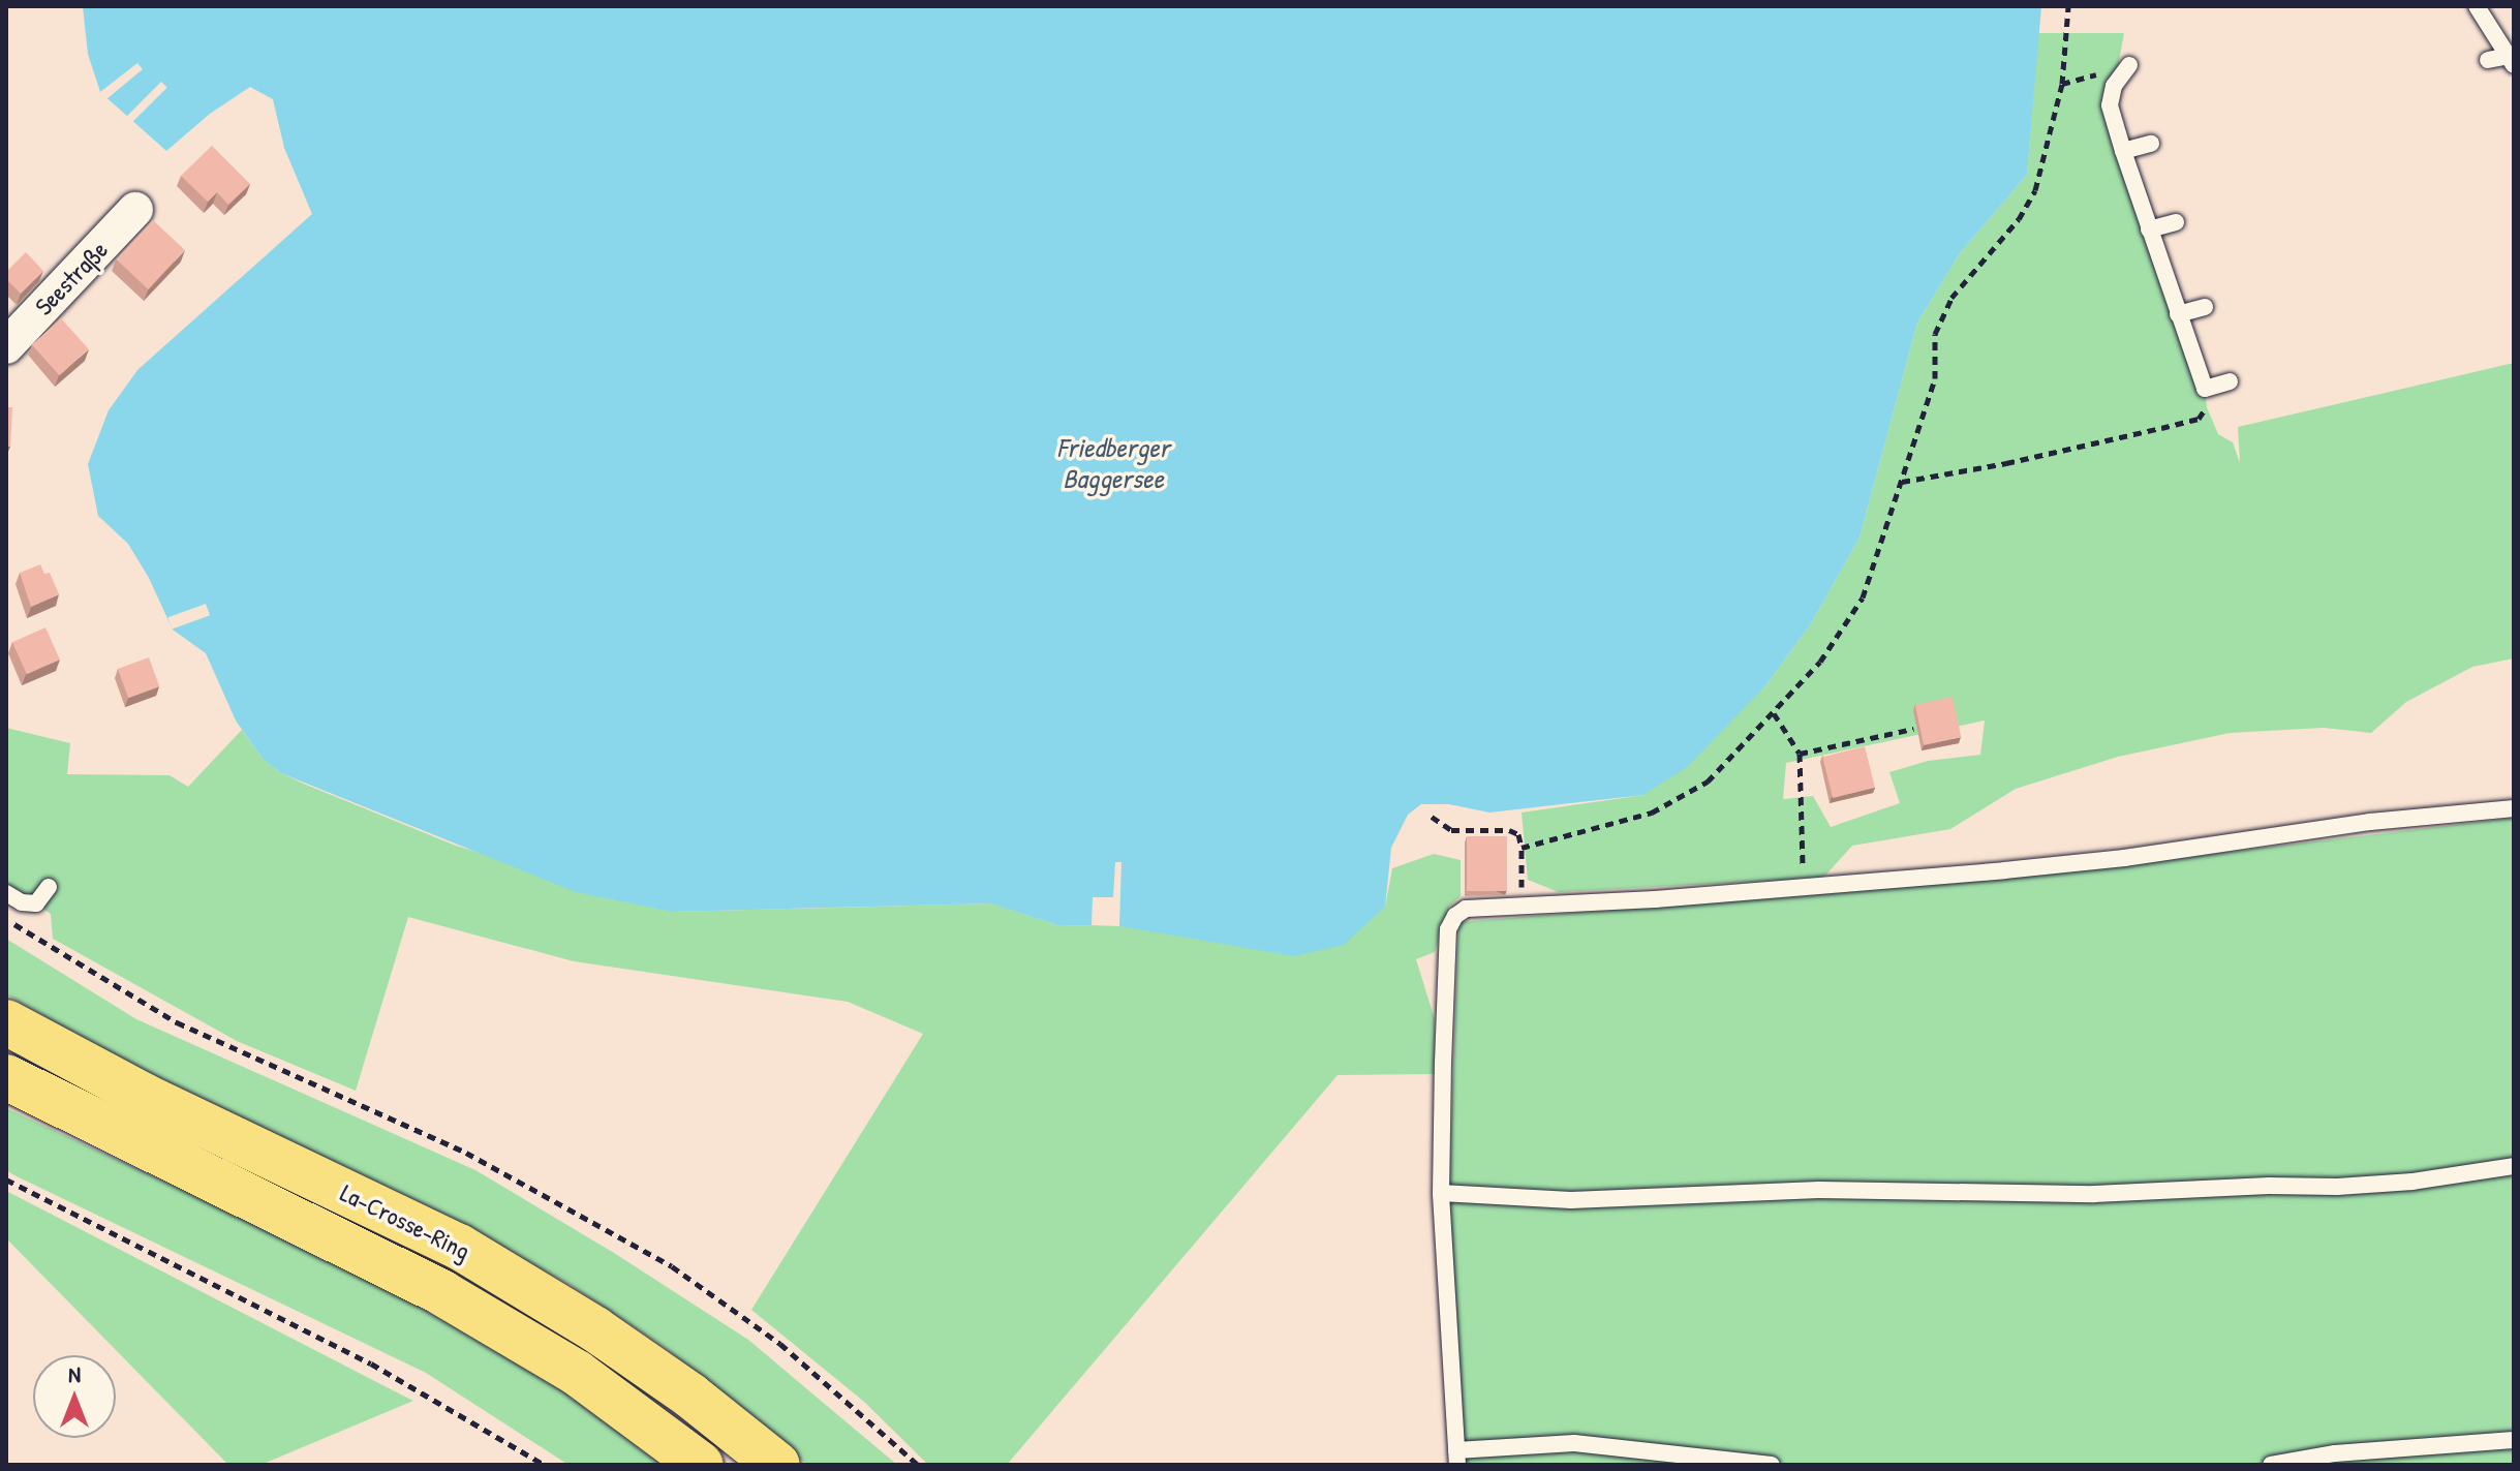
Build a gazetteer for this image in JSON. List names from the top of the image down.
{
  "streets": {
    "main road": ["La-Crosse-Ring"],
    "street": ["Seestraße"]
  },
  "water": ["Friedberger Baggersee"],
  "north": "top"
}
